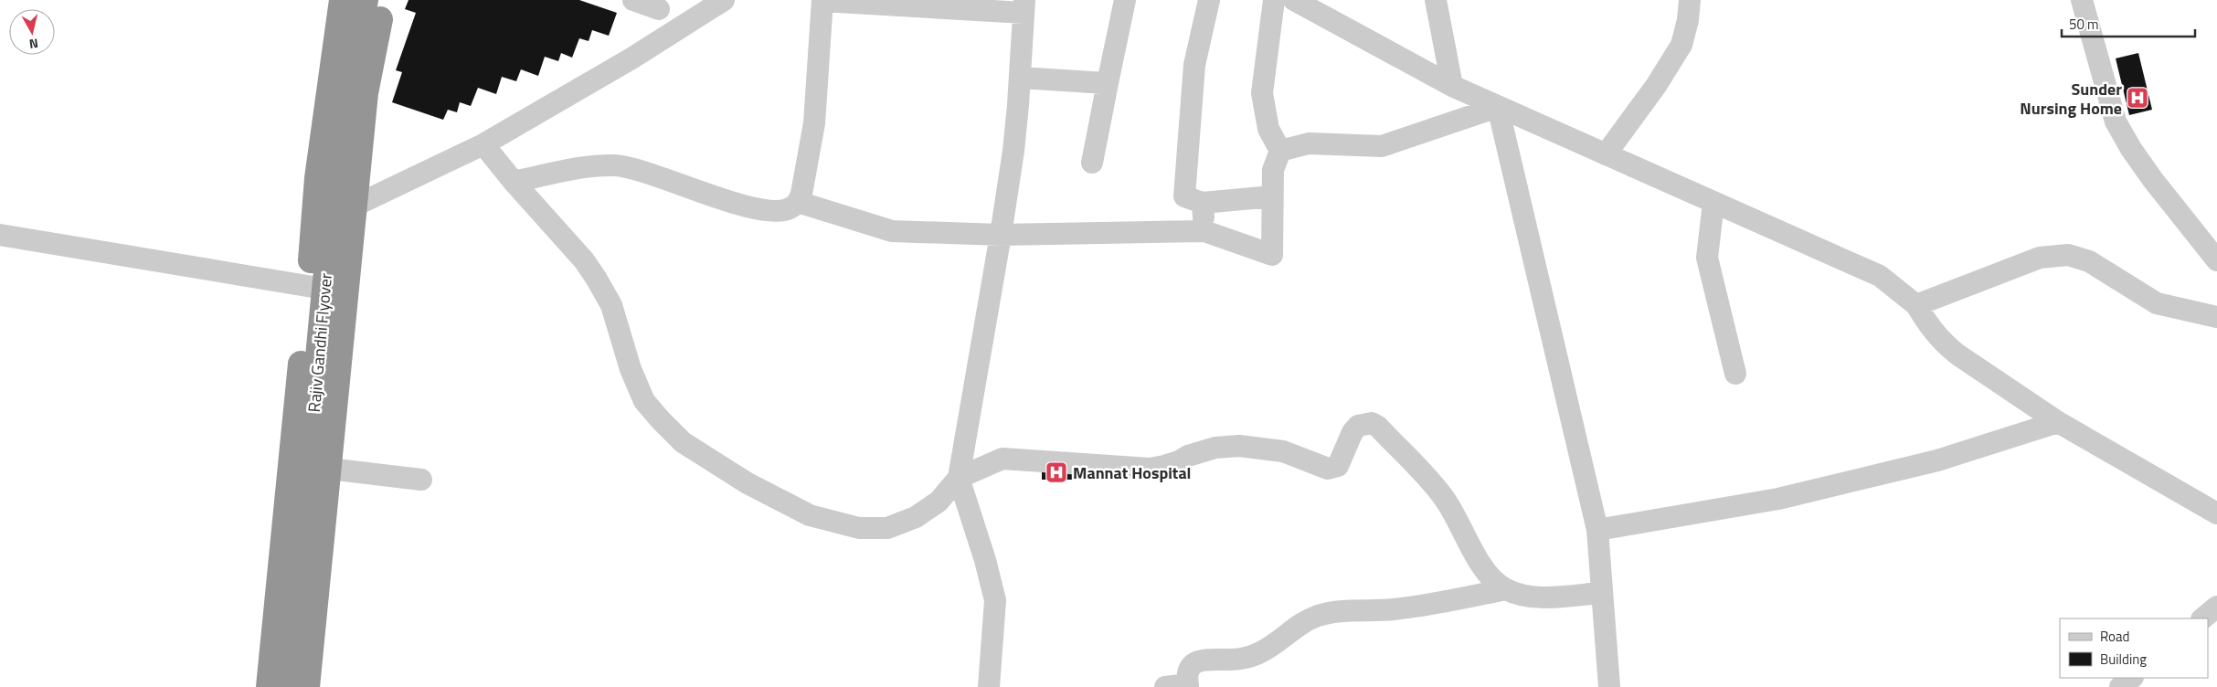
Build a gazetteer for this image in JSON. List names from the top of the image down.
{
  "streets": {
    "highway": ["Rajiv Gandhi Flyover"]
  },
  "places": {
    "hospital": ["Sunder Nursing Home", "Mannat Hospital"]
  },
  "legend": ["Road", "Building"],
  "scale_bar": "50 m",
  "north": "bottom"
}
